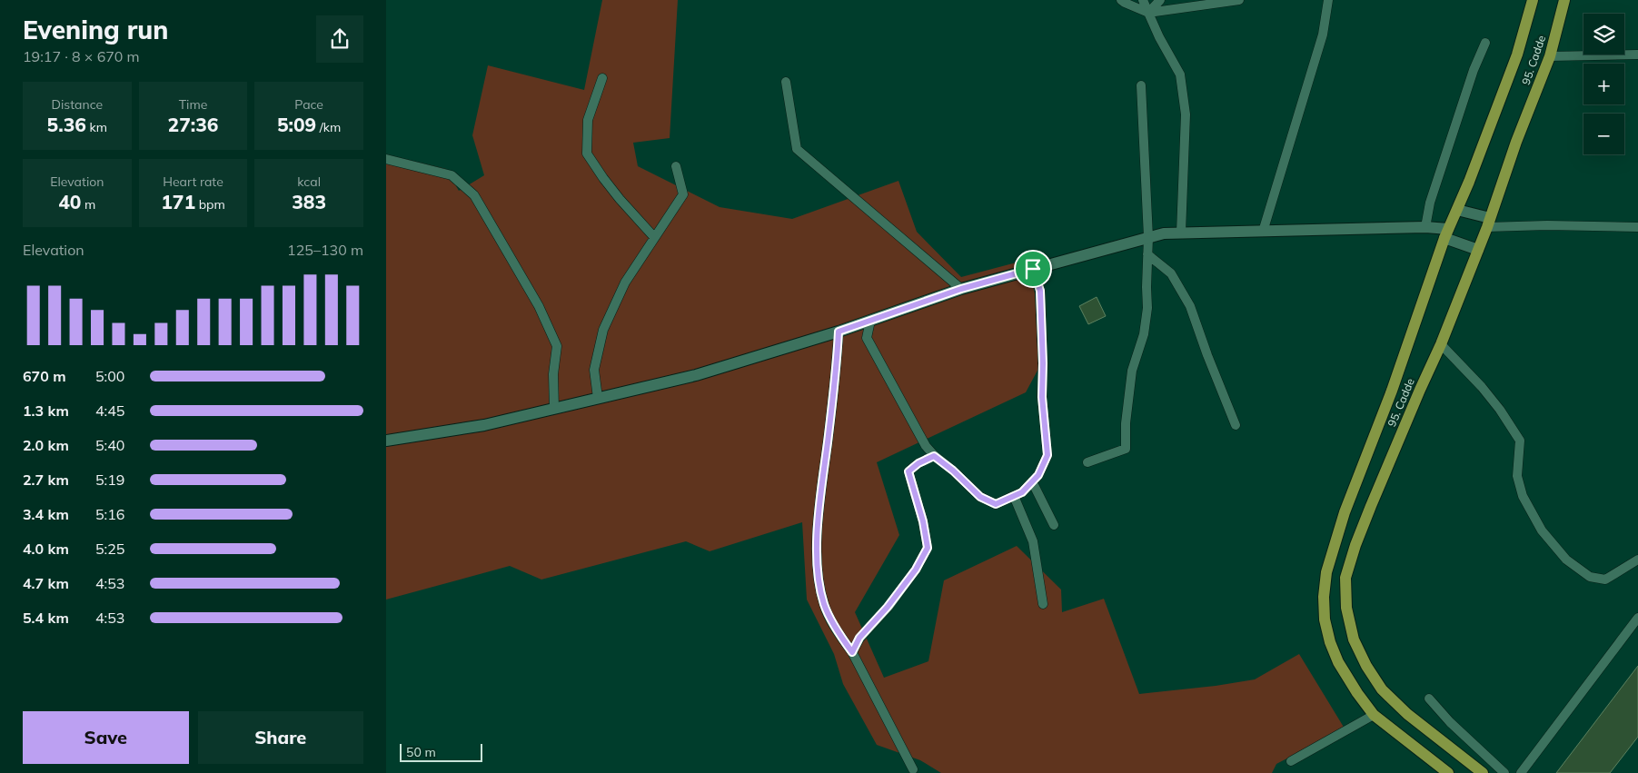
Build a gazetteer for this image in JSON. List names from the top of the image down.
{
  "streets": {
    "main road": ["95. Cadde"]
  },
  "scale_bar": "50 m",
  "page": {
    "heading": ["Evening run", "19:17 · 8 × 670 m"],
    "map_buttons": ["+", "−"],
    "stats": [
      ["Distance", "5.36 km"],
      ["Time", "27:36"],
      ["Pace", "5:09 /km"],
      ["Elevation", "40 m"],
      ["Heart rate", "171 bpm"],
      ["kcal", "383"]
    ],
    "chart": ["Elevation", "125–130 m"],
    "list": [
      {
        "name": "670 m",
        "note": "5:00"
      },
      {
        "name": "1.3 km",
        "note": "4:45"
      },
      {
        "name": "2.0 km",
        "note": "5:40"
      },
      {
        "name": "2.7 km",
        "note": "5:19"
      },
      {
        "name": "3.4 km",
        "note": "5:16"
      },
      {
        "name": "4.0 km",
        "note": "5:25"
      },
      {
        "name": "4.7 km",
        "note": "4:53"
      },
      {
        "name": "5.4 km",
        "note": "4:53"
      }
    ],
    "buttons": ["Save", "Share"],
    "scale": "50 m"
  }
}
